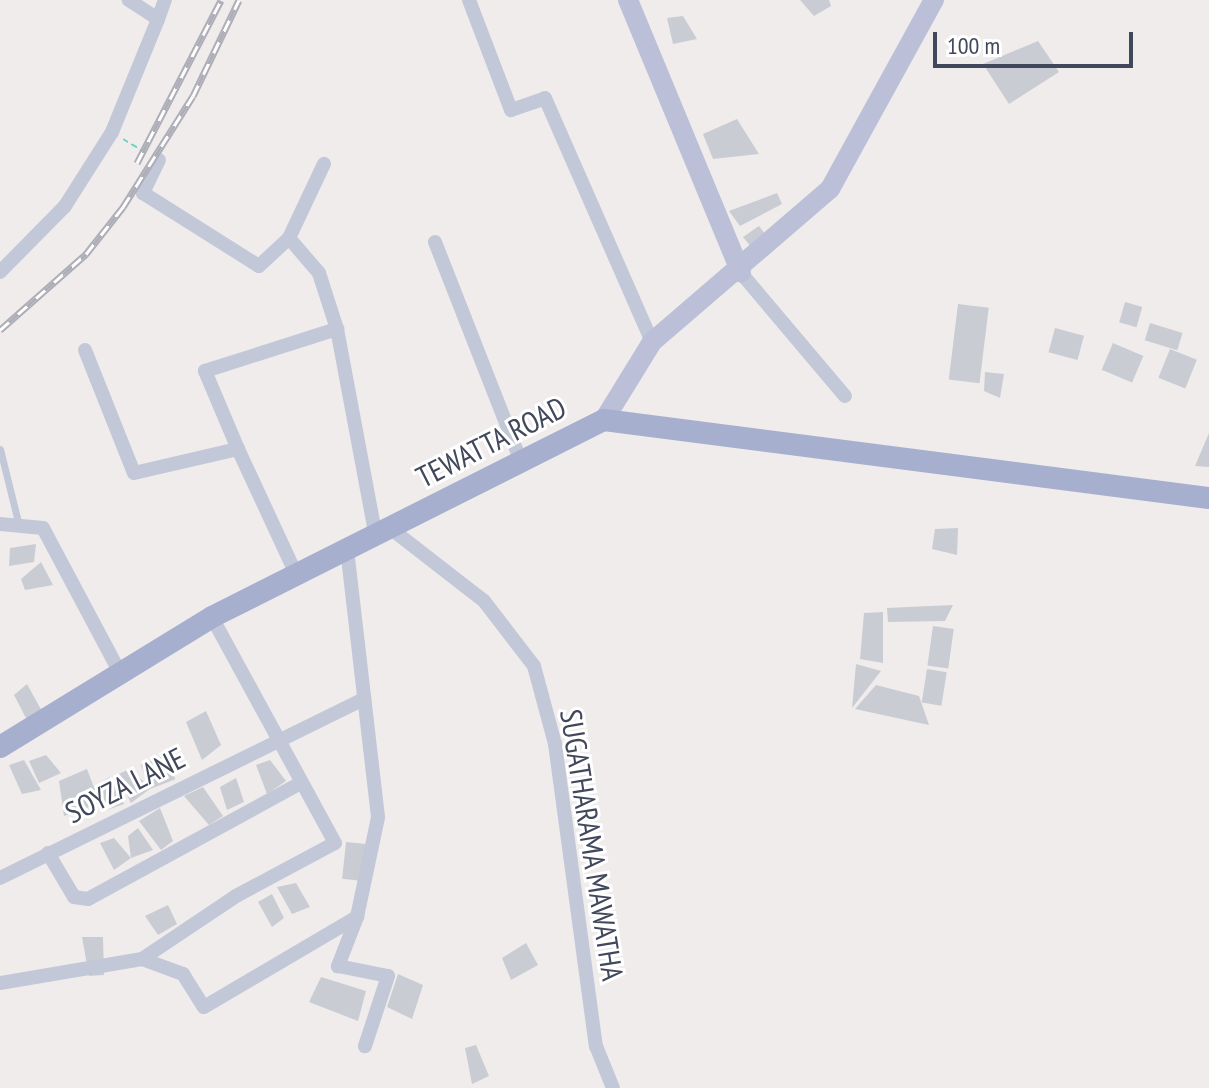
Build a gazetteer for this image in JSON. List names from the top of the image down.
{
  "streets": {
    "main road": ["TEWATTA ROAD"],
    "street": ["SOYZA LANE", "SUGATHARAMA MAWATHA"]
  },
  "crossings": [
    ["TEWATTA ROAD", "SUGATHARAMA MAWATHA"]
  ],
  "scale_bar": "100 m"
}
